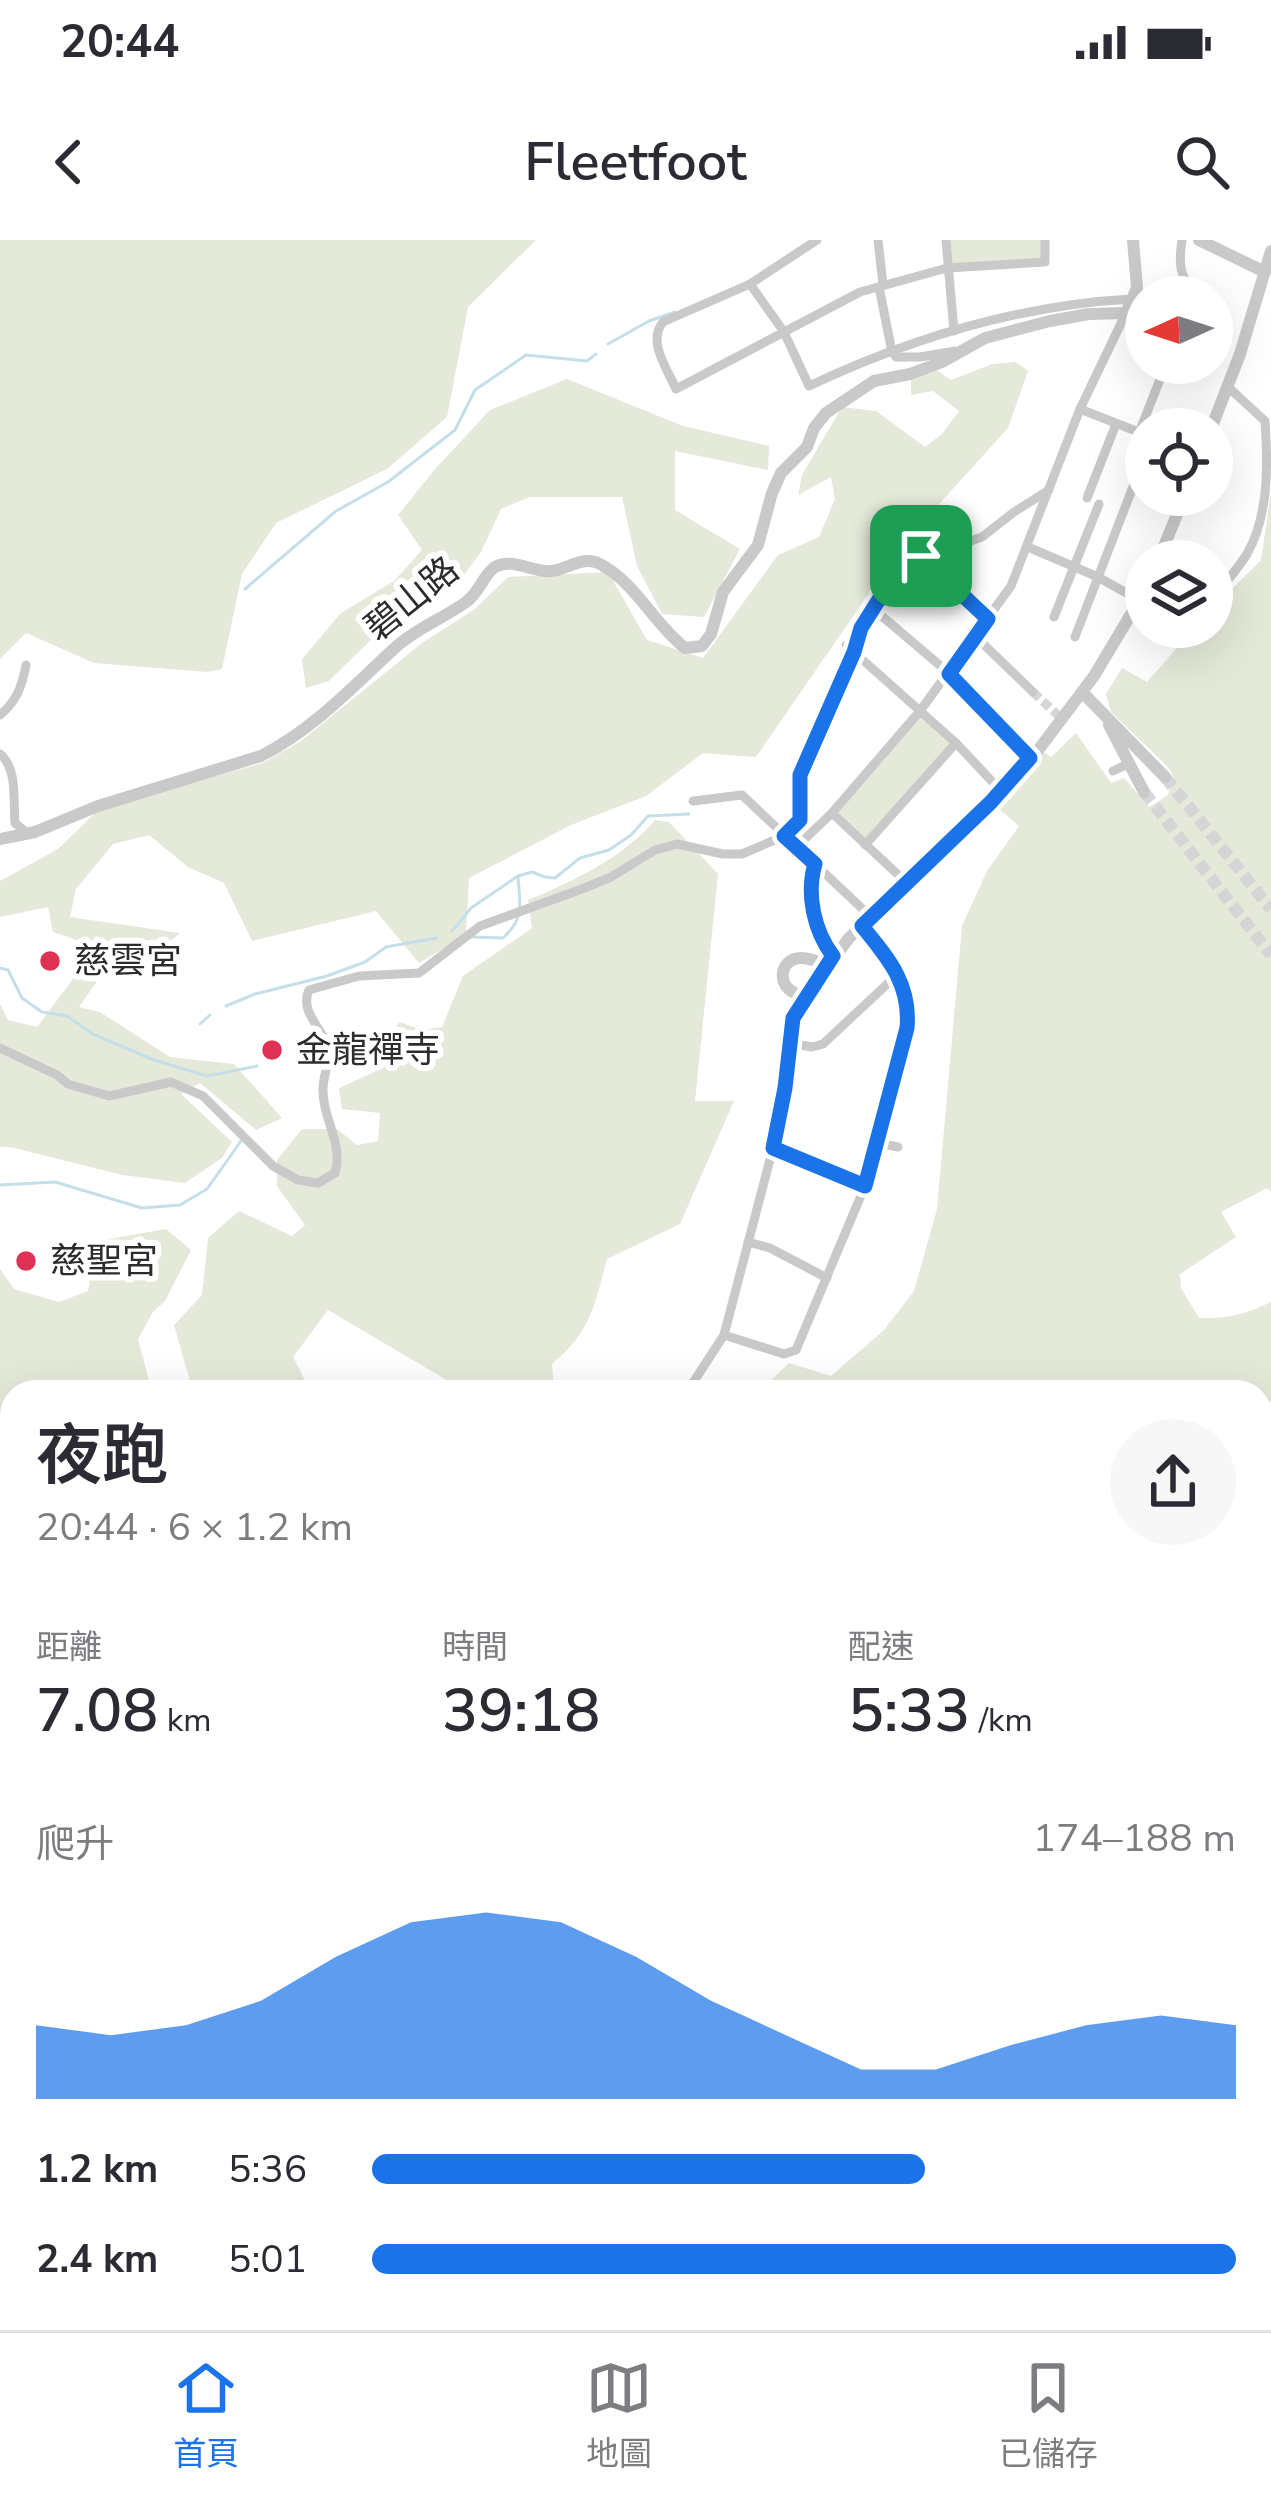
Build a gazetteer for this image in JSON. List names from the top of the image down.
{
  "streets": {
    "street": ["碧山路"]
  },
  "places": ["慈雲宮", "金龍禪寺", "慈聖宮"],
  "north": "left",
  "page": {
    "status": "20:44",
    "header": "Fleetfoot",
    "heading": ["夜跑", "20:44 · 6 × 1.2 km"],
    "stats": [
      ["距離", "7.08 km"],
      ["時間", "39:18"],
      ["配速", "5:33 /km"]
    ],
    "chart": ["爬升", "174–188 m"],
    "list": [
      {
        "name": "1.2 km",
        "note": "5:36"
      },
      {
        "name": "2.4 km",
        "note": "5:01"
      }
    ],
    "tabs": ["首頁", "地圖", "已儲存"]
  }
}
